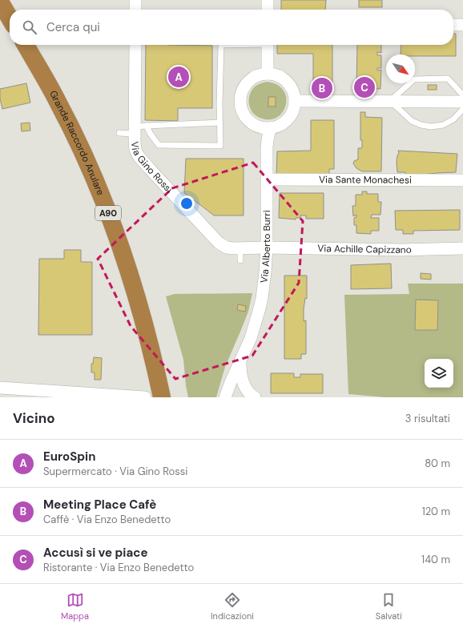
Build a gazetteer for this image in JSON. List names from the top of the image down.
{
  "streets": {
    "highway": ["Grande Raccordo Anulare", "A90"],
    "street": [
      "Via Gino Rossi",
      "Via Sante Monachesi",
      "Via Alberto Burri",
      "Via Achille Capizzano"
    ]
  },
  "crossings": [
    ["Via Gino Rossi", "Via Alberto Burri"],
    ["Via Gino Rossi", "Via Achille Capizzano"],
    ["Via Sante Monachesi", "Via Alberto Burri"],
    ["Via Alberto Burri", "Via Achille Capizzano"]
  ],
  "north": "bottom right",
  "page": {
    "search": "Cerca qui",
    "pins": ["A", "C", "B"],
    "heading": ["Vicino", "3 risultati"],
    "list": [
      {
        "mark": "A",
        "name": "EuroSpin",
        "note": "Supermercato · Via Gino Rossi",
        "value": "80 m"
      },
      {
        "mark": "B",
        "name": "Meeting Place Cafè",
        "note": "Caffè · Via Enzo Benedetto",
        "value": "120 m"
      },
      {
        "mark": "C",
        "name": "Accusì si ve piace",
        "note": "Ristorante · Via Enzo Benedetto",
        "value": "140 m"
      }
    ],
    "nav": ["Mappa", "Indicazioni", "Salvati"]
  }
}
